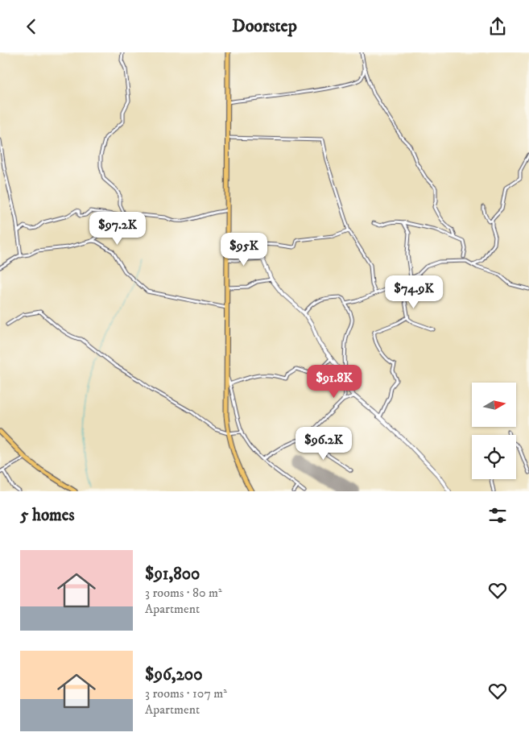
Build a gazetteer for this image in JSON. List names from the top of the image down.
{
  "north": "right",
  "page": {
    "header": "Doorstep",
    "price": [
      "$97.2K",
      "$95K",
      "$74.9K",
      "$91.8K",
      "$96.2K"
    ],
    "heading": "5 homes",
    "list": [
      {
        "name": "$91,800",
        "note": "3 rooms · 80 m² · Apartment"
      },
      {
        "name": "$96,200",
        "note": "3 rooms · 107 m² · Apartment"
      }
    ]
  }
}
